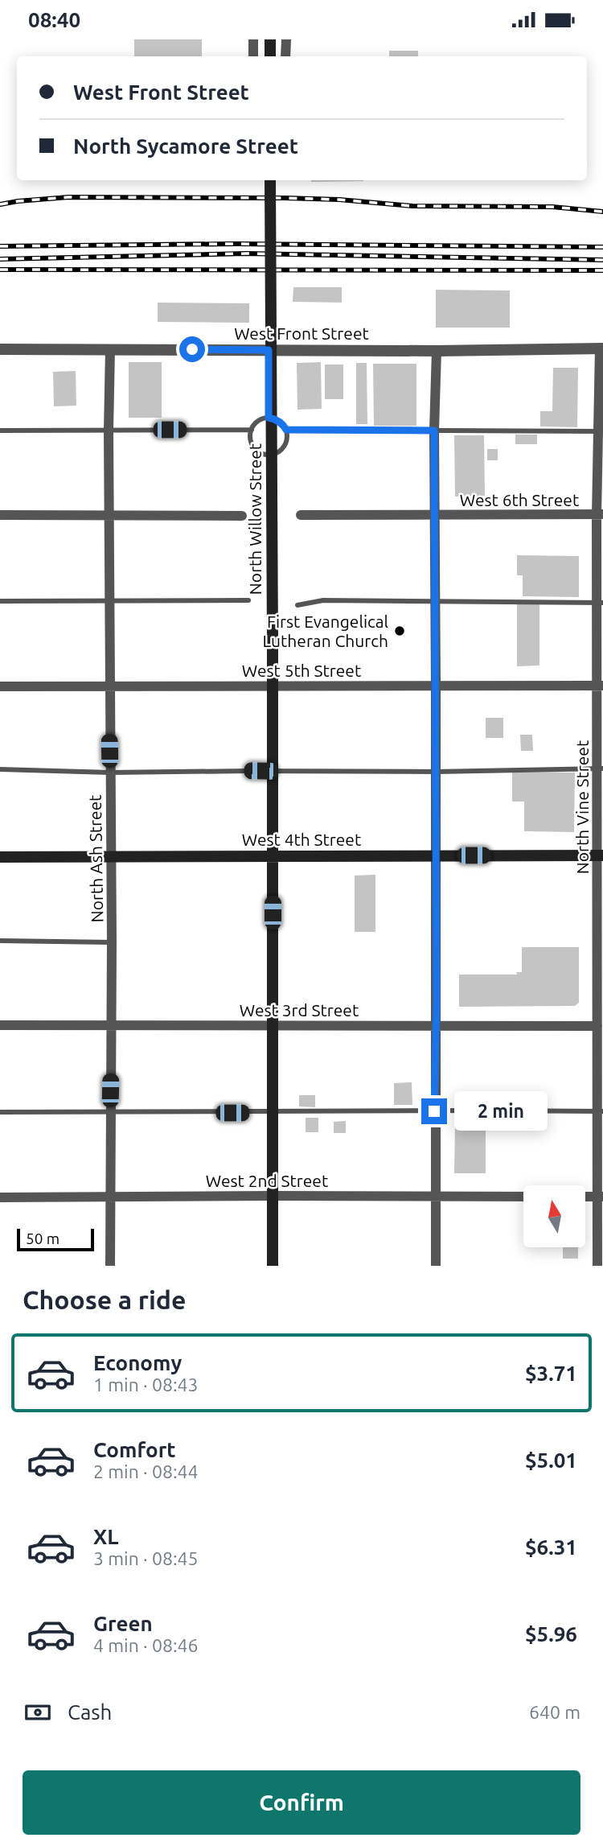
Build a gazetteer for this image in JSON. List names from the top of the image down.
{
  "streets": {
    "main road": ["North Willow Street", "West 4th Street"],
    "street": [
      "West Front Street",
      "West 6th Street",
      "West 5th Street",
      "North Vine Street",
      "North Ash Street",
      "West 3rd Street",
      "West 2nd Street"
    ]
  },
  "crossings": [
    ["West Front Street", "North Vine Street"],
    ["West Front Street", "North Ash Street"],
    ["West 6th Street", "North Vine Street"],
    ["North Willow Street", "West 5th Street"],
    ["North Willow Street", "West 4th Street"],
    ["North Willow Street", "West 3rd Street"],
    ["North Willow Street", "West 2nd Street"],
    ["West 5th Street", "North Vine Street"],
    ["West 5th Street", "North Ash Street"],
    ["North Vine Street", "West 4th Street"],
    ["North Vine Street", "West 3rd Street"],
    ["West 4th Street", "North Ash Street"],
    ["North Ash Street", "West 3rd Street"],
    ["North Ash Street", "West 2nd Street"]
  ],
  "places": ["First Evangelical Lutheran Church"],
  "scale_bar": "50 m",
  "north": "top",
  "page": {
    "status": "08:40",
    "banner": ["West Front Street", "North Sycamore Street"],
    "bubble": "2 min",
    "scale": "50 m",
    "heading": "Choose a ride",
    "list": [
      {
        "name": "Economy",
        "note": "1 min · 08:43",
        "value": "$3.71"
      },
      {
        "name": "Comfort",
        "note": "2 min · 08:44",
        "value": "$5.01"
      },
      {
        "name": "XL",
        "note": "3 min · 08:45",
        "value": "$6.31"
      },
      {
        "name": "Green",
        "note": "4 min · 08:46",
        "value": "$5.96"
      }
    ],
    "pay": ["Cash", "640 m"],
    "buttons": "Confirm"
  }
}
